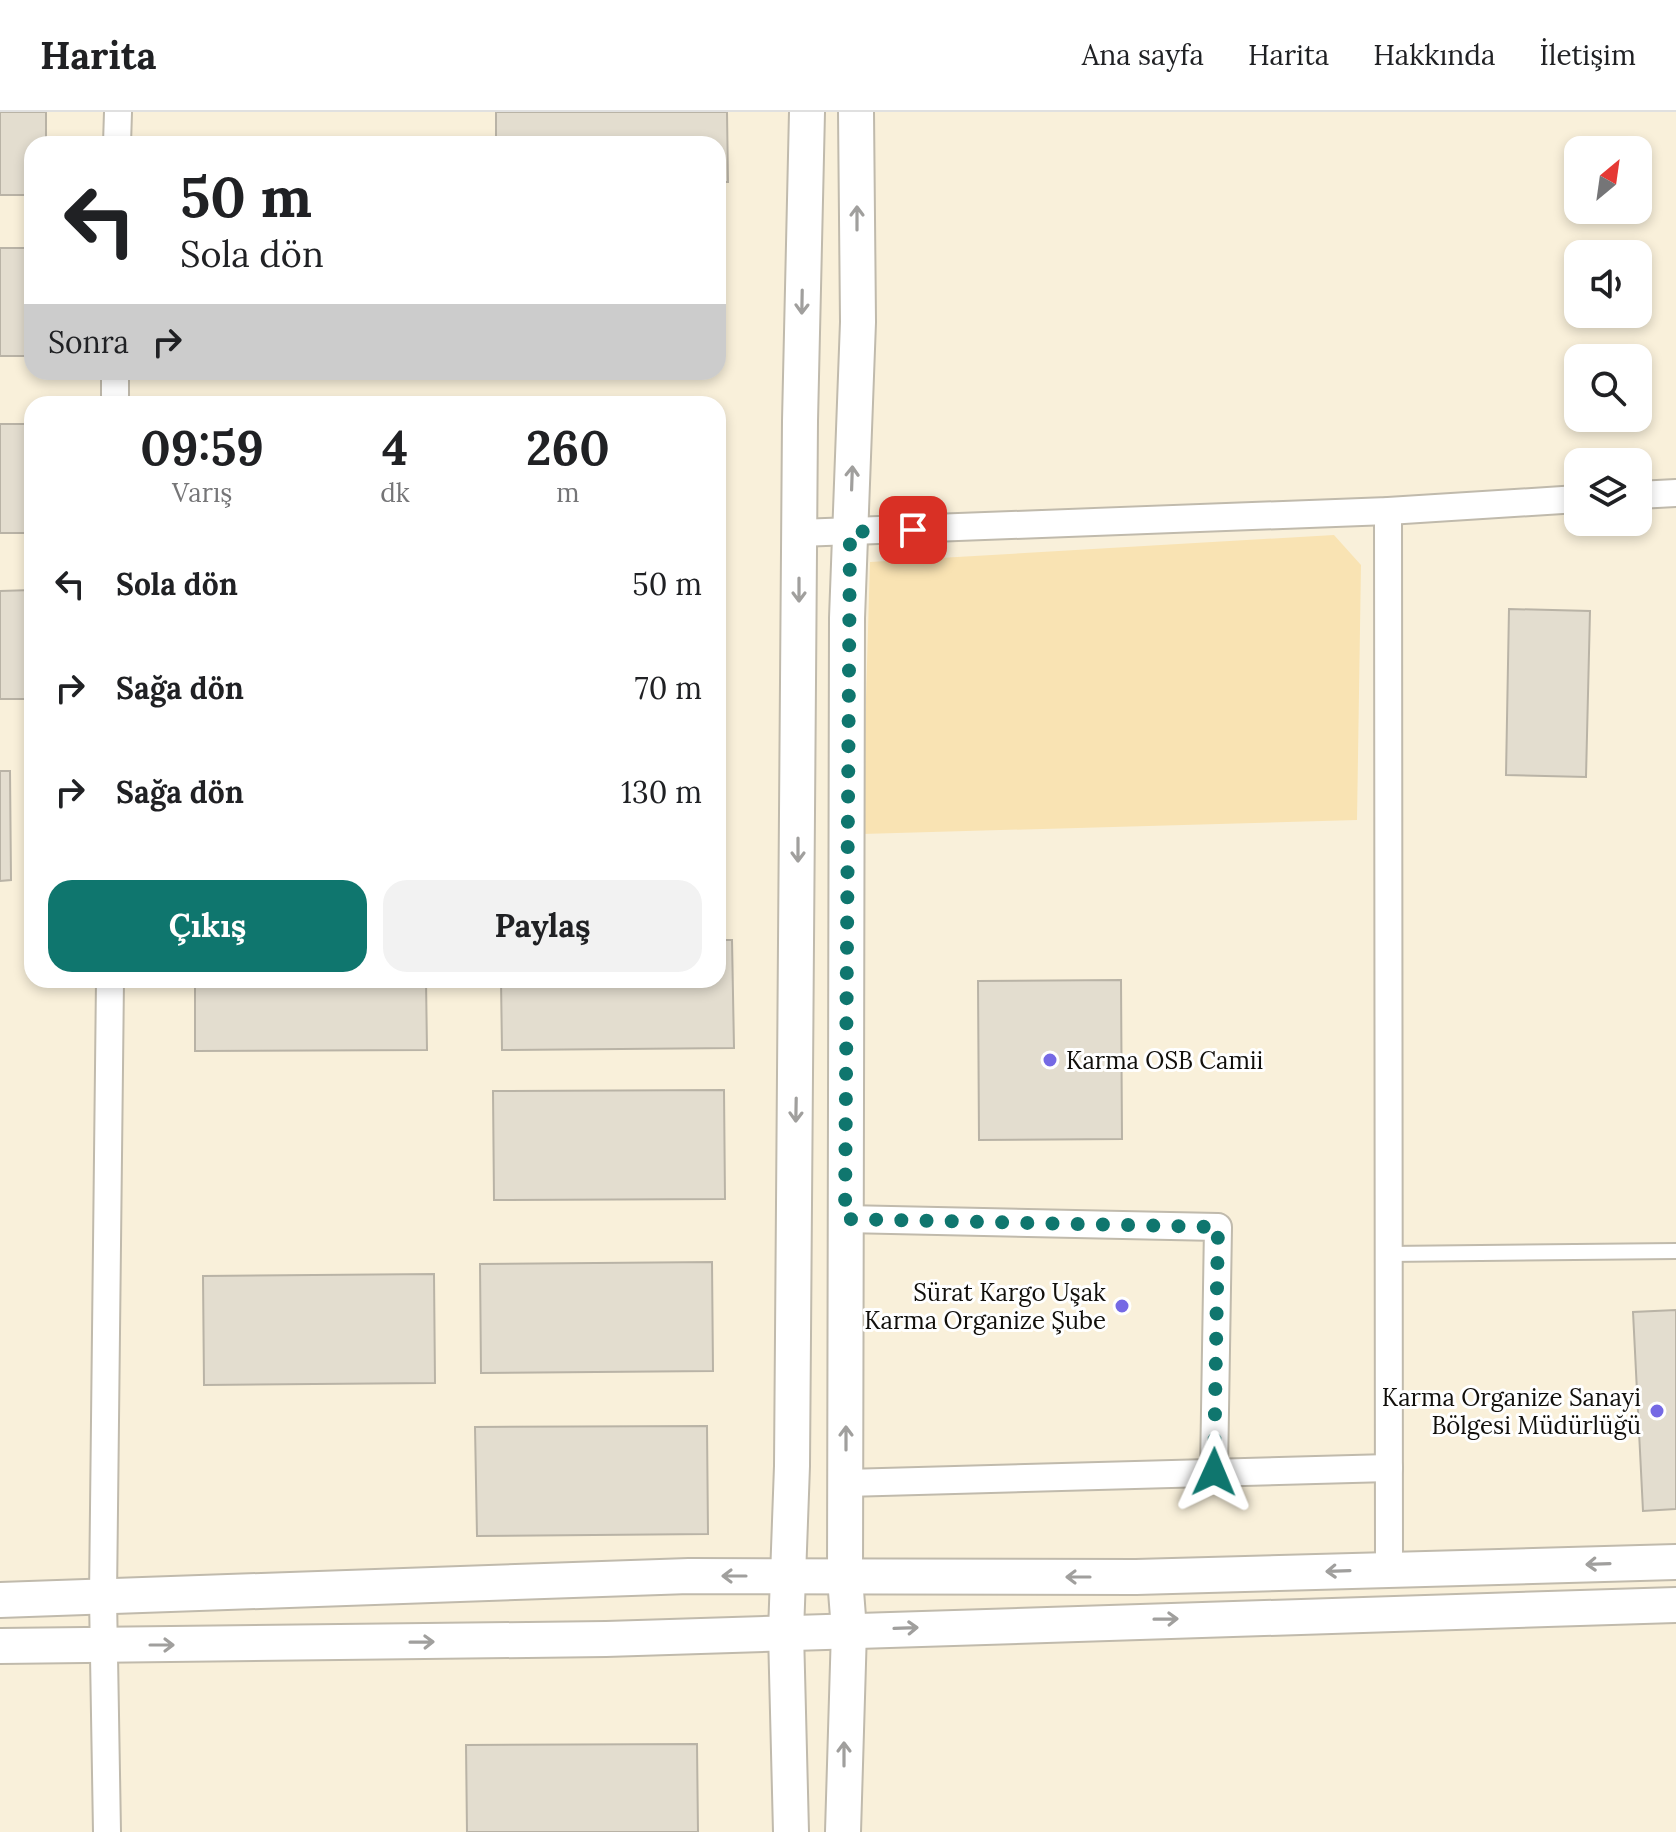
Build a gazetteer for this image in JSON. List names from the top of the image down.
{
  "places": ["Karma OSB Camii", "Sürat Kargo Uşak Karma Organize Şube", "Karma Organize Sanayi Bölgesi Müdürlüğü"],
  "north": "top right",
  "page": {
    "header": "Harita",
    "nav": [
      "Ana sayfa",
      "Harita",
      "Hakkında",
      "İletişim"
    ],
    "turn": ["50 m", "Sola dön"],
    "then": "Sonra",
    "eta": [
      "09:59",
      "Varış",
      "4",
      "dk",
      "260",
      "m"
    ],
    "list": [
      {
        "name": "Sola dön",
        "value": "50 m"
      },
      {
        "name": "Sağa dön",
        "value": "70 m"
      },
      {
        "name": "Sağa dön",
        "value": "130 m"
      }
    ],
    "buttons": ["Çıkış", "Paylaş"]
  }
}
